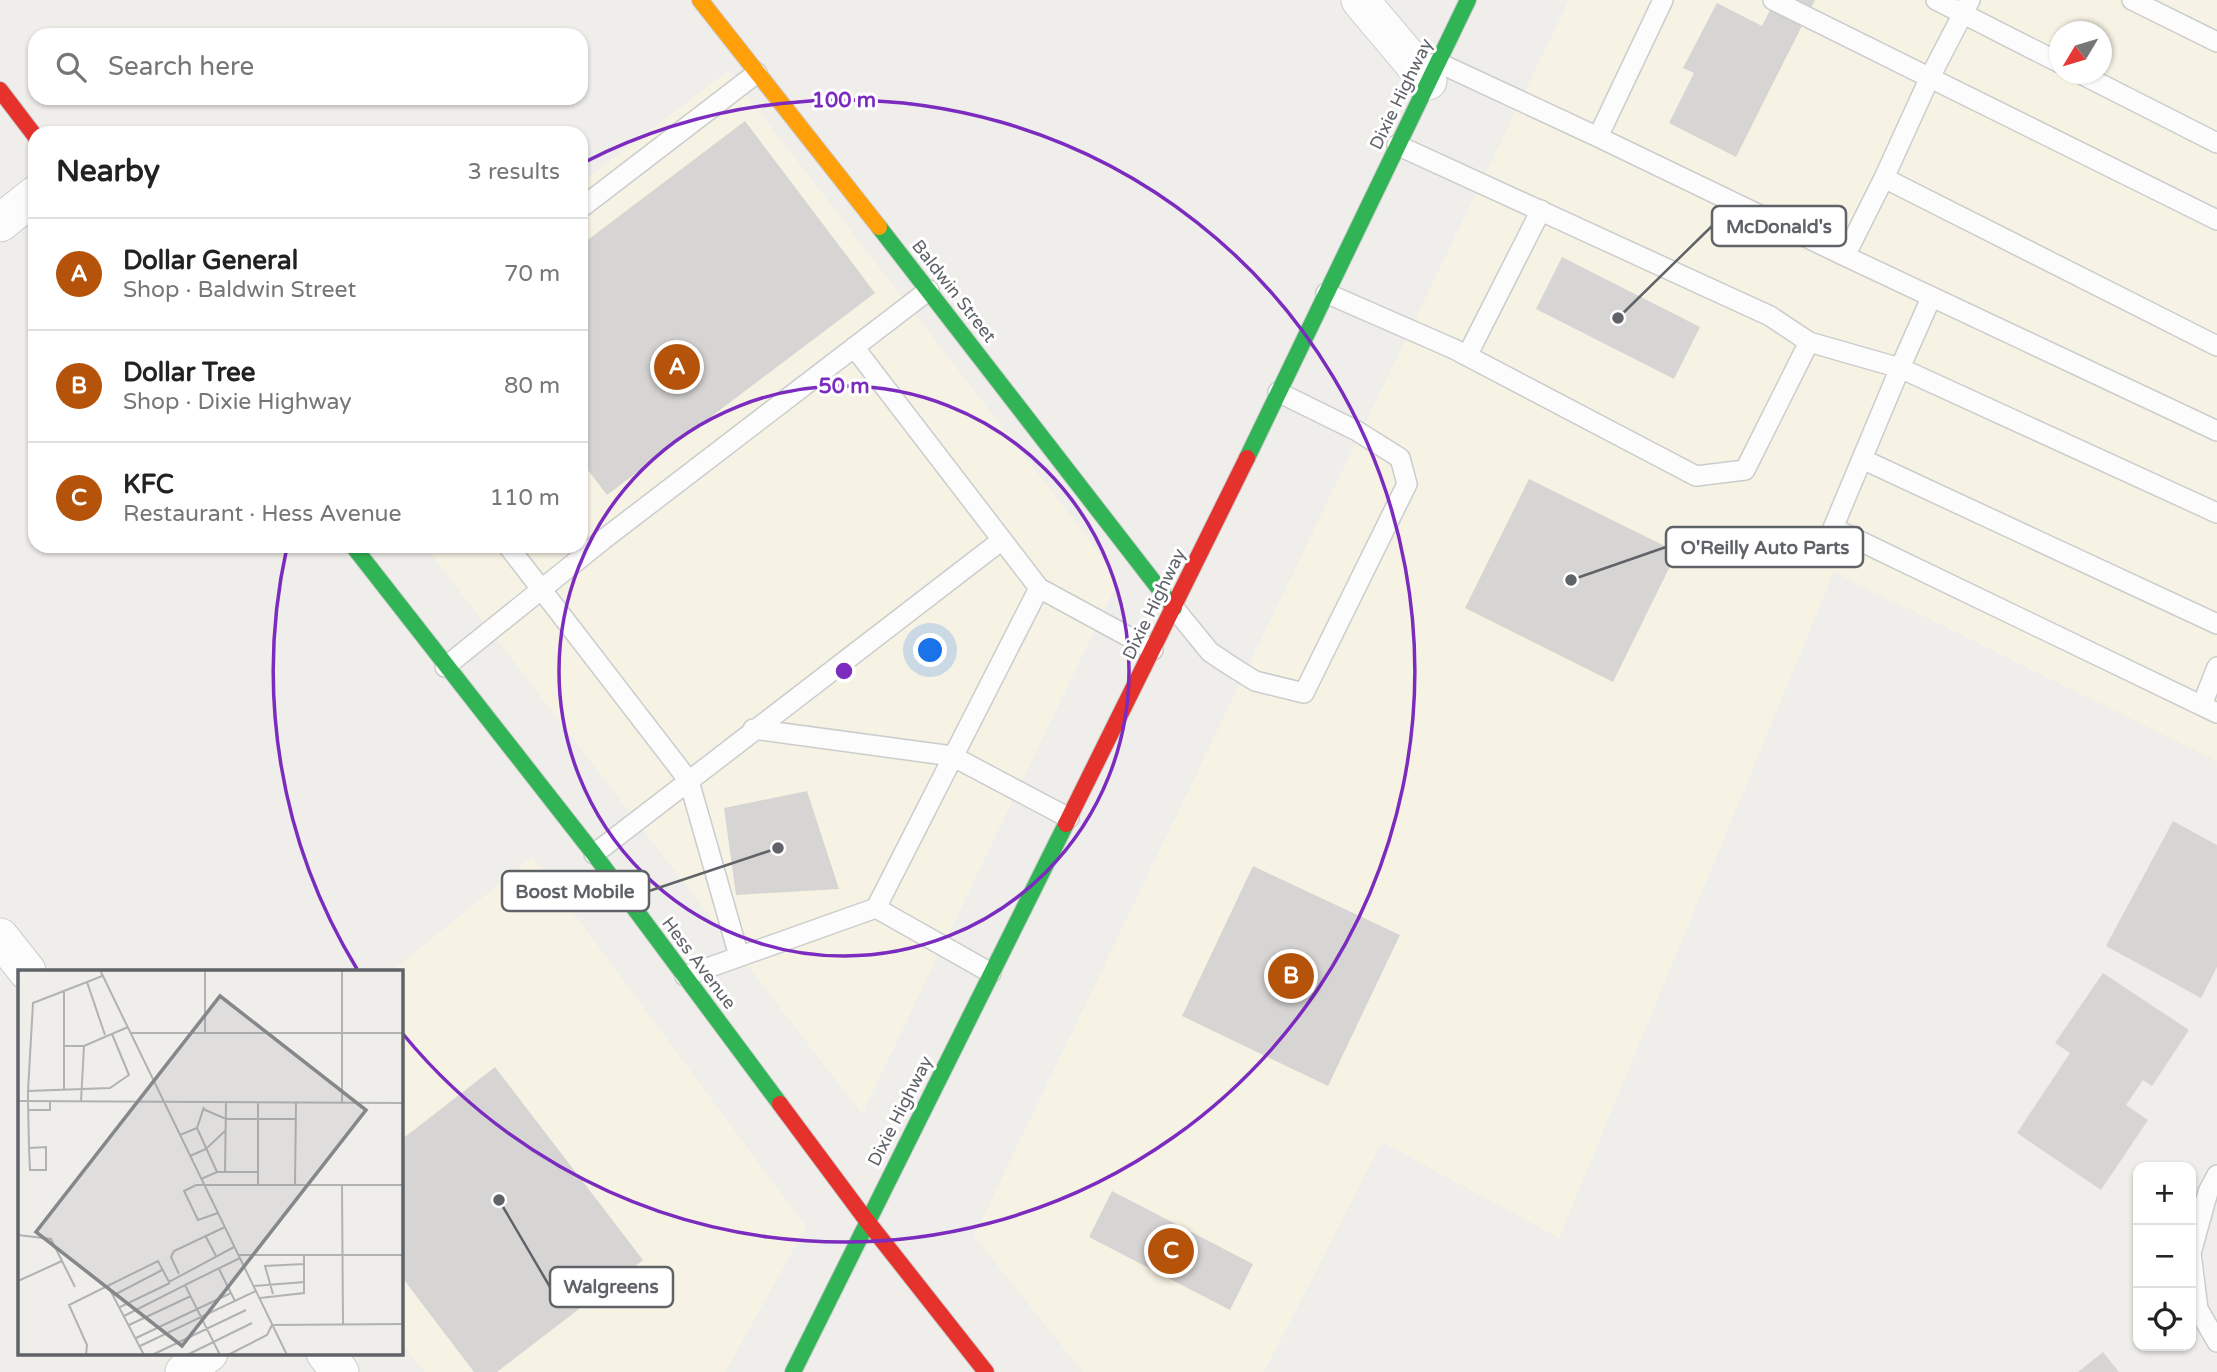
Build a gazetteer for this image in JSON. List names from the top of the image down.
{
  "streets": {
    "street": ["Dixie Highway", "Baldwin Street", "Hess Avenue"]
  },
  "crossings": [
    ["Dixie Highway", "Baldwin Street"],
    ["Dixie Highway", "Hess Avenue"]
  ],
  "places": [
    "McDonald's",
    "O'Reilly Auto Parts",
    "Boost Mobile",
    "Walgreens"
  ],
  "north": "bottom left",
  "page": {
    "search": "Search here",
    "heading": ["Nearby", "3 results"],
    "list": [
      {
        "mark": "A",
        "name": "Dollar General",
        "note": "Shop · Baldwin Street",
        "value": "70 m"
      },
      {
        "mark": "B",
        "name": "Dollar Tree",
        "note": "Shop · Dixie Highway",
        "value": "80 m"
      },
      {
        "mark": "C",
        "name": "KFC",
        "note": "Restaurant · Hess Avenue",
        "value": "110 m"
      }
    ],
    "pins": ["A", "B", "C"],
    "map_buttons": ["+", "−"]
  },
  "rings": ["100 m", "50 m"]
}
